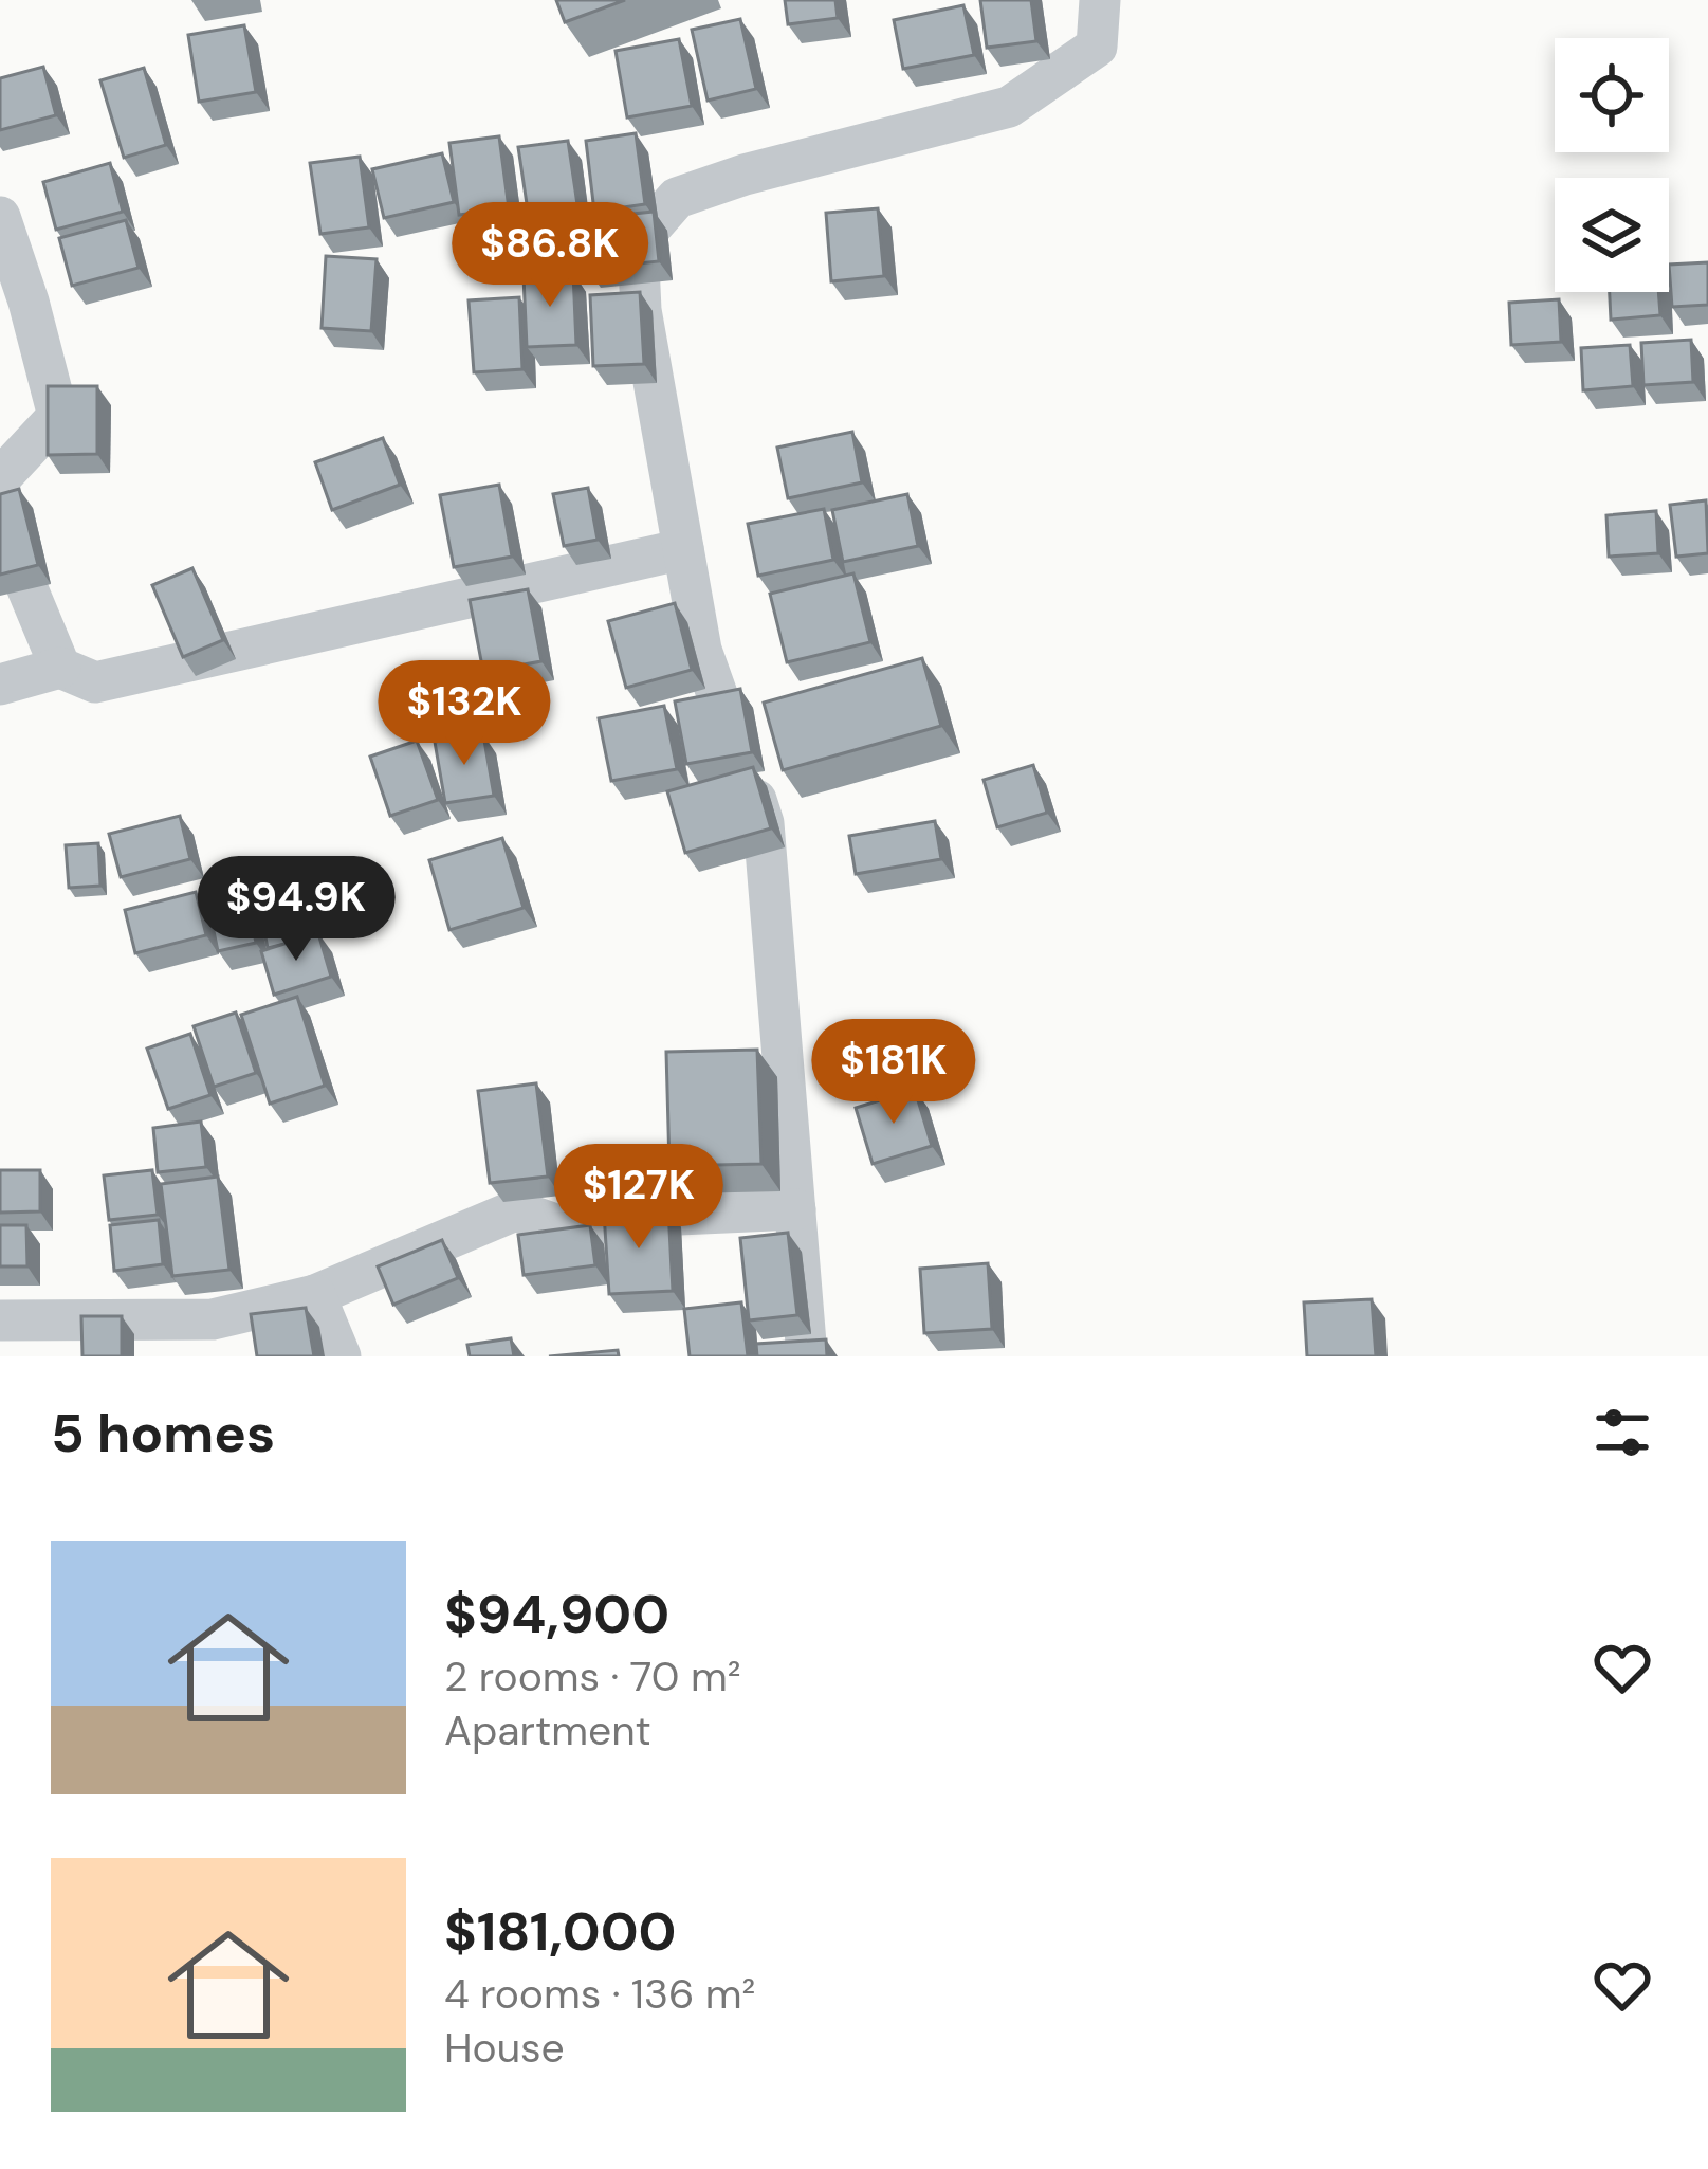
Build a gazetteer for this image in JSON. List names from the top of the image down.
{
  "page": {
    "price": [
      "$86.8K",
      "$132K",
      "$94.9K",
      "$181K",
      "$127K"
    ],
    "heading": "5 homes",
    "list": [
      {
        "name": "$94,900",
        "note": "2 rooms · 70 m² · Apartment"
      },
      {
        "name": "$181,000",
        "note": "4 rooms · 136 m² · House"
      }
    ]
  }
}
